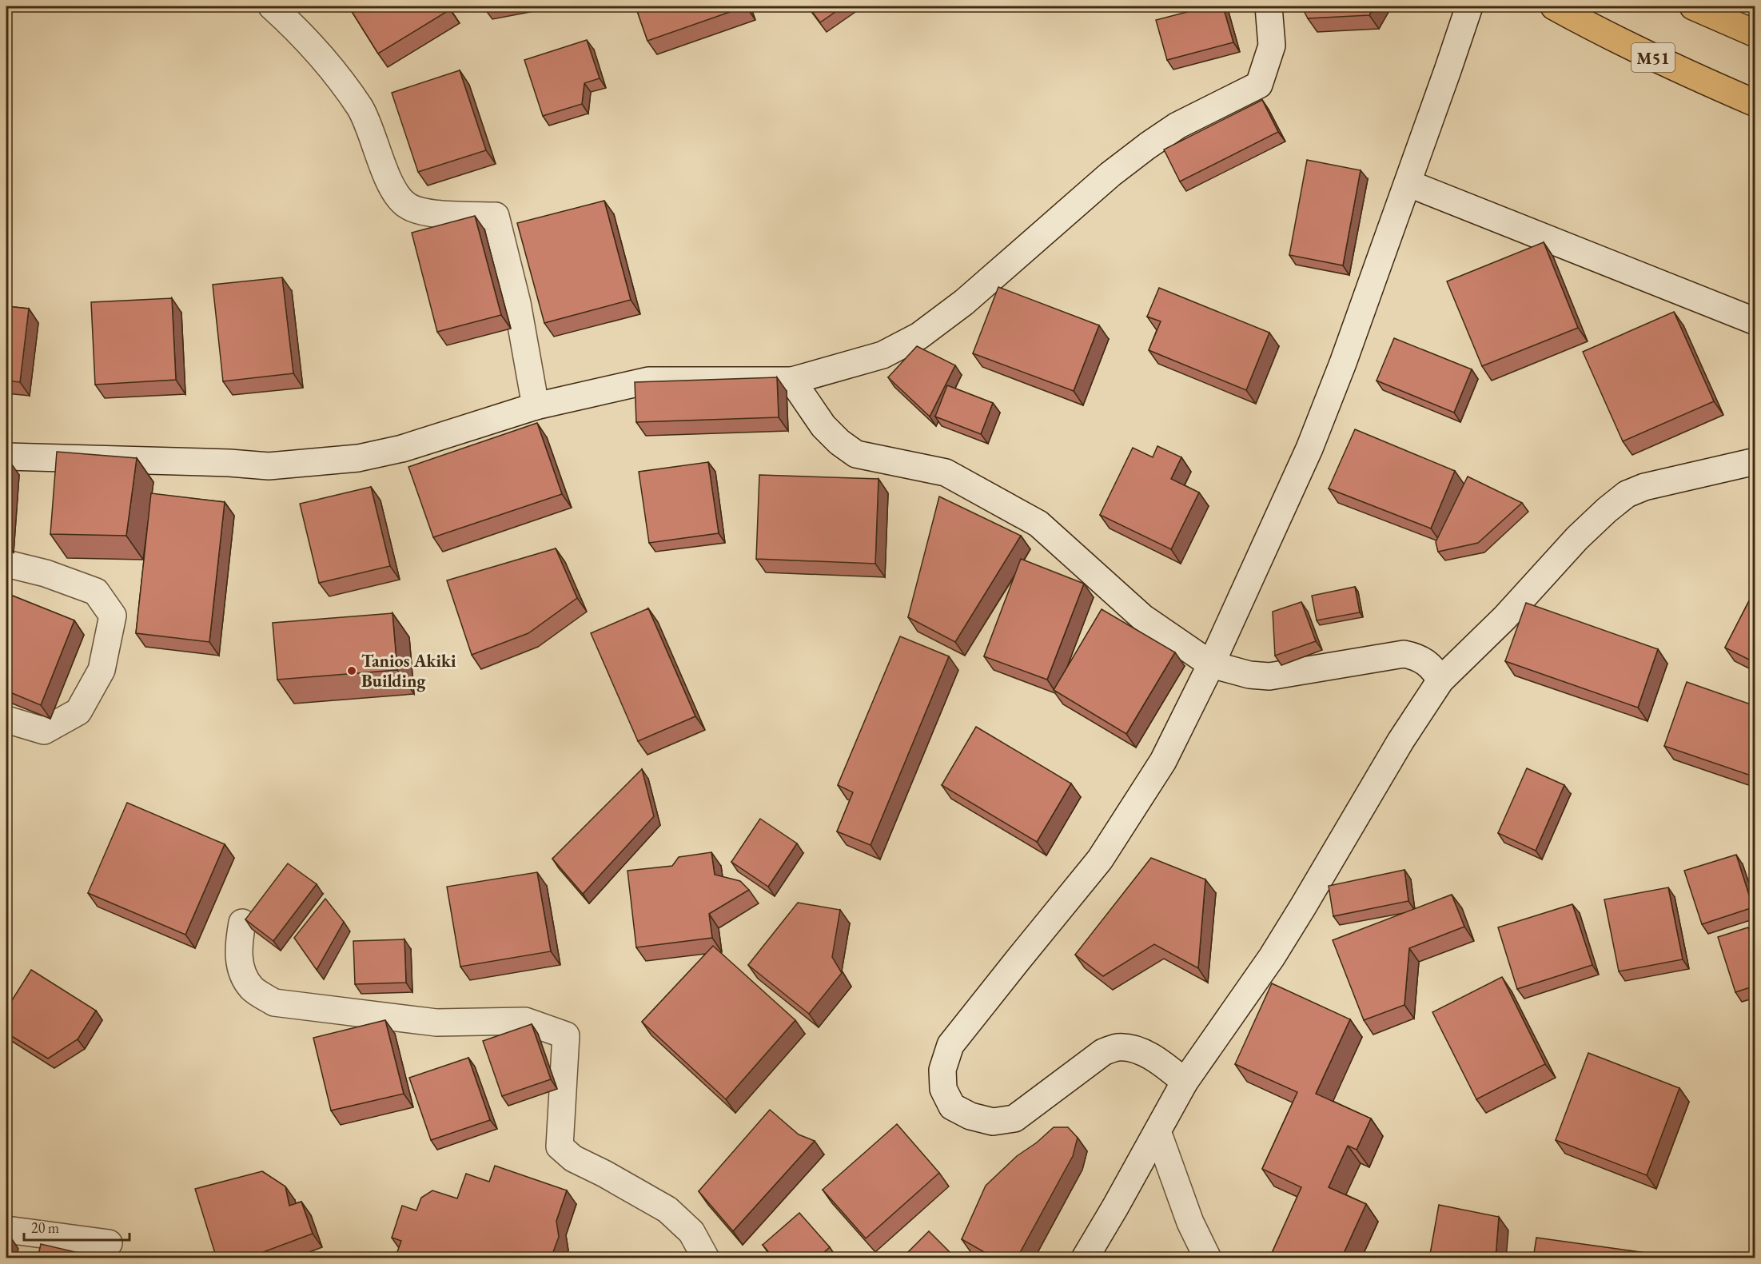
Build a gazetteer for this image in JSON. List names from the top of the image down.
{
  "streets": {
    "highway": ["M51"]
  },
  "places": ["Tanios Akiki Building"],
  "scale_bar": "20 m"
}
